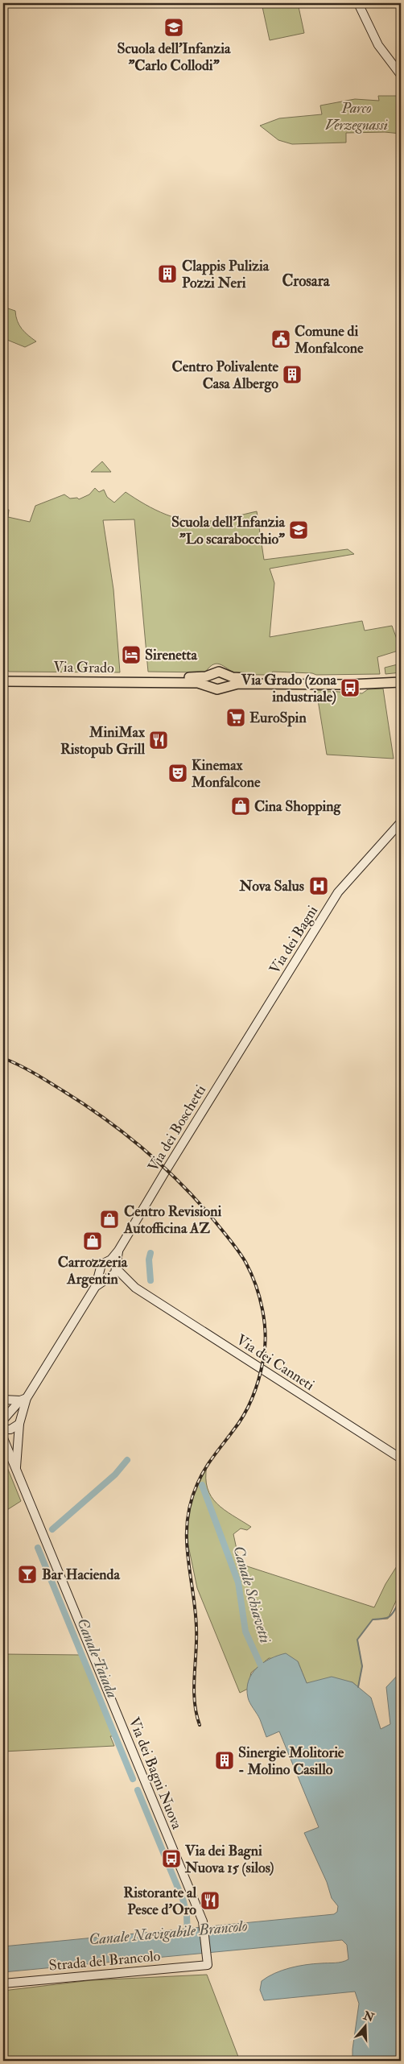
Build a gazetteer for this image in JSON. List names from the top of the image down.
{
  "streets": {
    "main road": ["Via Grado"],
    "street": [
      "Via dei Bagni",
      "Via dei Boschetti",
      "Via dei Canneti",
      "Via dei Bagni Nuova",
      "Strada del Brancolo"
    ]
  },
  "crossings": [
    ["Via dei Bagni", "Via dei Boschetti"],
    ["Via dei Boschetti", "Via dei Canneti"],
    ["Via dei Boschetti", "Via dei Bagni Nuova"],
    ["Via dei Bagni Nuova", "Strada del Brancolo"]
  ],
  "districts": ["Crosara"],
  "water": ["Canale Schiavetti", "Canale Taiada", "Canale Navigabile Brancolo"],
  "parks": ["Parco Verzegnassi"],
  "places": {
    "school or university": ["Scuola dell'Infanzia \"Carlo Collodi\"", "Scuola dell'Infanzia \"Lo scarabocchio\""],
    "building": ["Clappis Pulizia Pozzi Neri", "Centro Polivalente Casa Albergo", "Sinergie Molitorie - Molino Casillo"],
    "public building": ["Comune di Monfalcone"],
    "hotel": ["Sirenetta"],
    "bus stop": ["Via Grado (zona industriale)", "Via dei Bagni Nuova 15 (silos)"],
    "supermarket": ["EuroSpin"],
    "restaurant": ["MiniMax Ristopub Grill", "Ristorante al Pesce d'Oro"],
    "theatre": ["Kinemax Monfalcone"],
    "shop": ["Cina Shopping", "Centro Revisioni Autofficina AZ", "Carrozzeria Argentin"],
    "hospital": ["Nova Salus"],
    "bar": ["Bar Hacienda"]
  },
  "north": "top"
}
